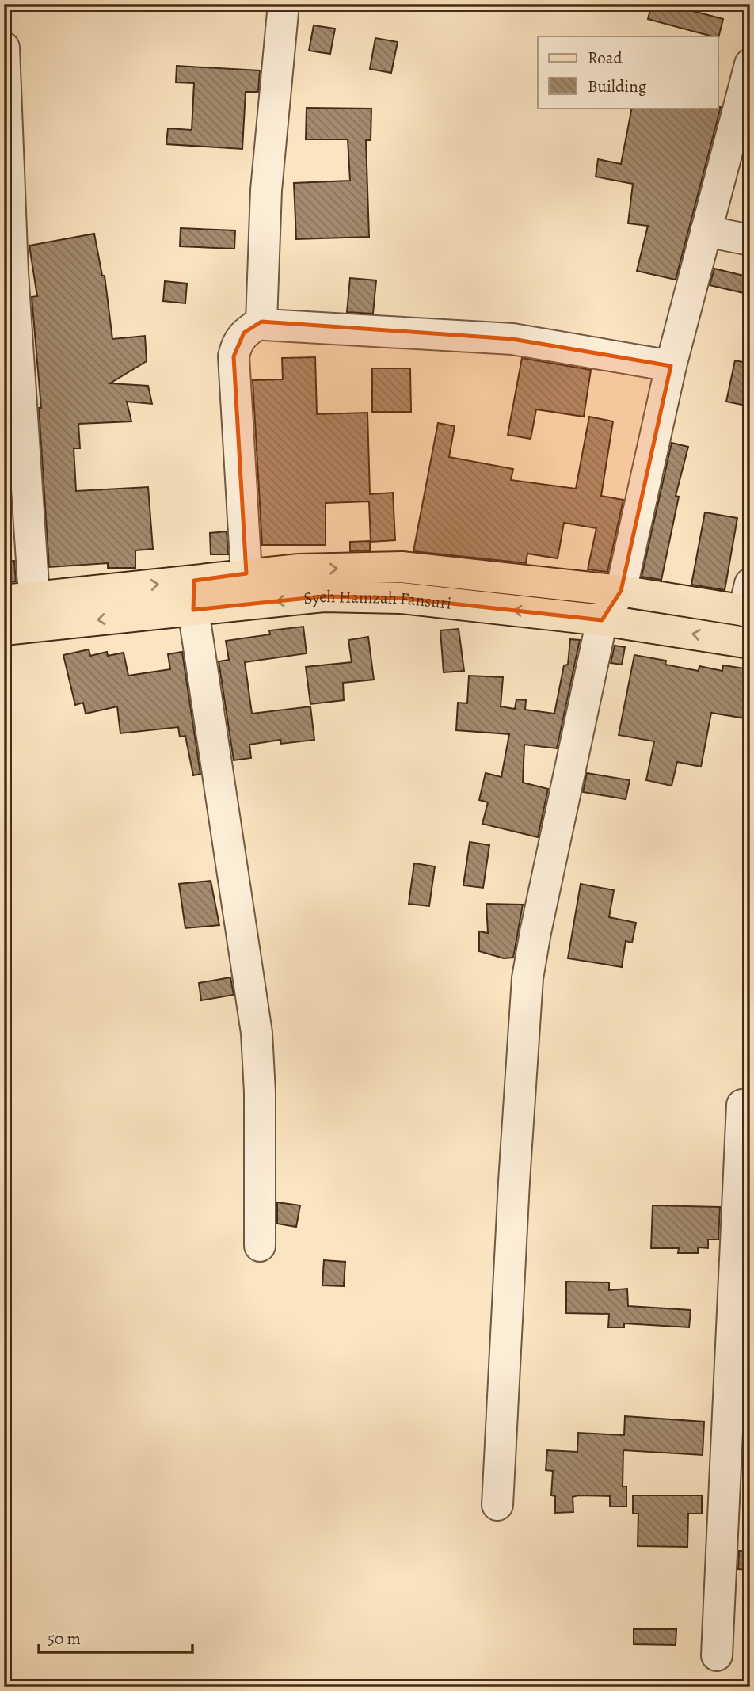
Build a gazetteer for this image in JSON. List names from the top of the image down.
{
  "streets": {
    "main road": ["Syeh Hamzah Fansuri"]
  },
  "legend": ["Road", "Building"],
  "scale_bar": "50 m"
}
